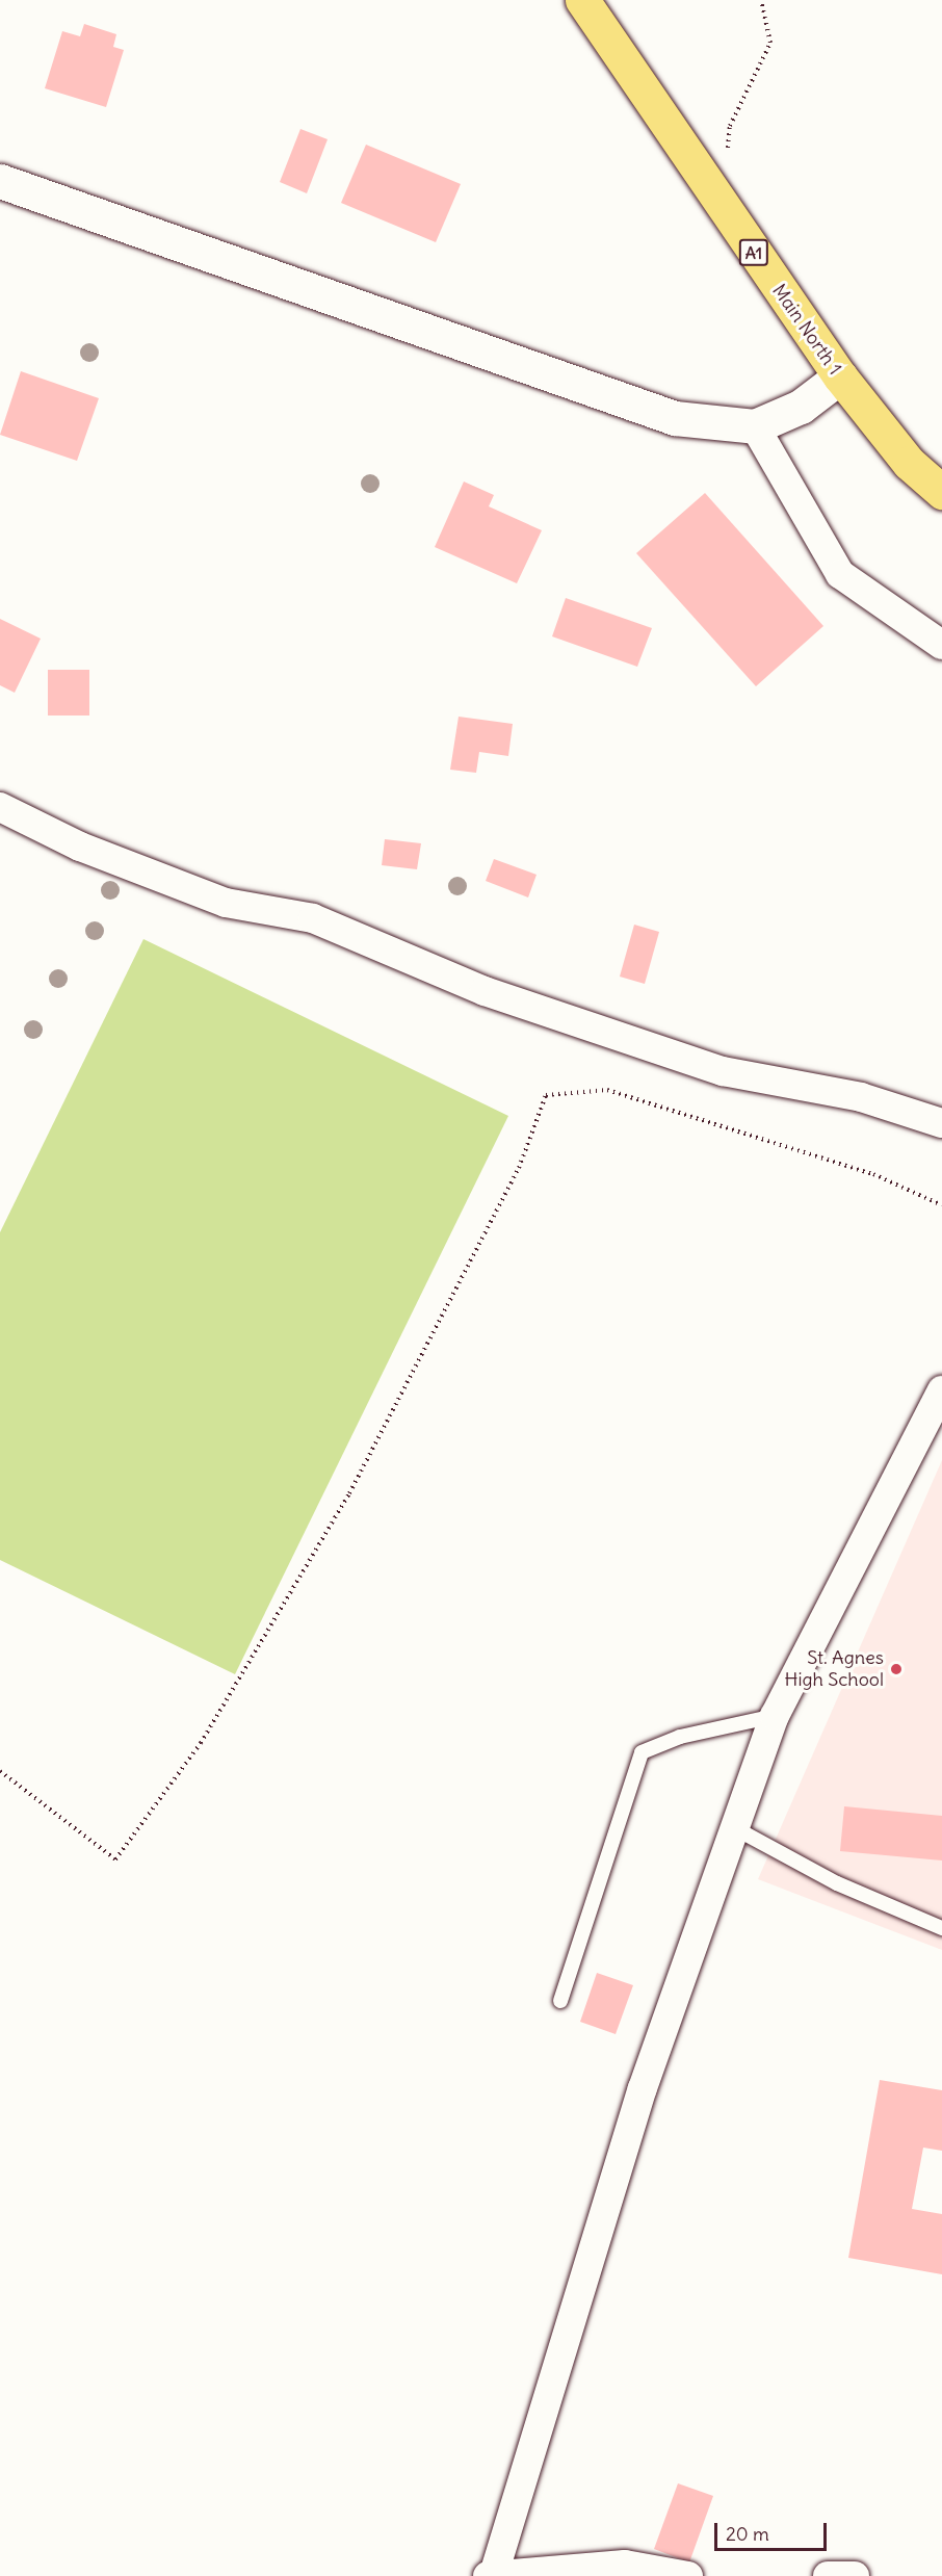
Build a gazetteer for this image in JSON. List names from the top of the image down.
{
  "streets": {
    "main road": ["A1", "Main North 1"]
  },
  "places": ["St. Agnes High School"],
  "scale_bar": "20 m"
}
